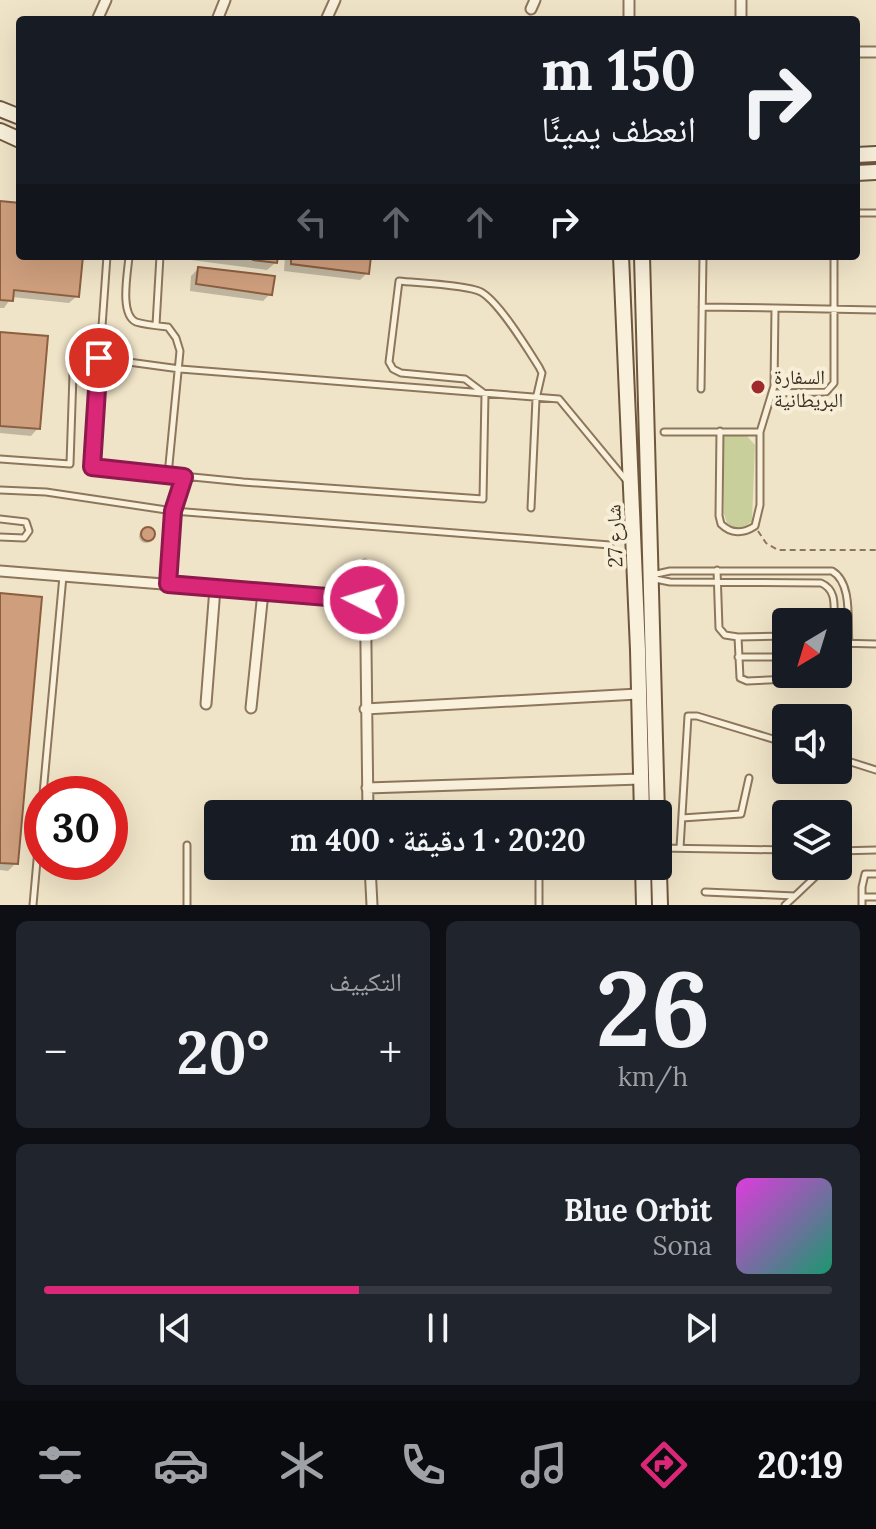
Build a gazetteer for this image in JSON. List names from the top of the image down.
{
  "streets": {
    "main road": ["شارع 27"]
  },
  "places": ["السفارة البريطانية"],
  "north": "bottom left",
  "page": {
    "turn": ["150 m", "انعطف يمينًا"],
    "limit": "30",
    "trip": "20:20 · 1 دقيقة · 400 m",
    "tile": [
      ["26", "km/h"],
      "التكييف"
    ],
    "heat": ["−", "20°", "+"],
    "song": ["Blue Orbit", "Sona"],
    "tabs": "20:19"
  }
}
